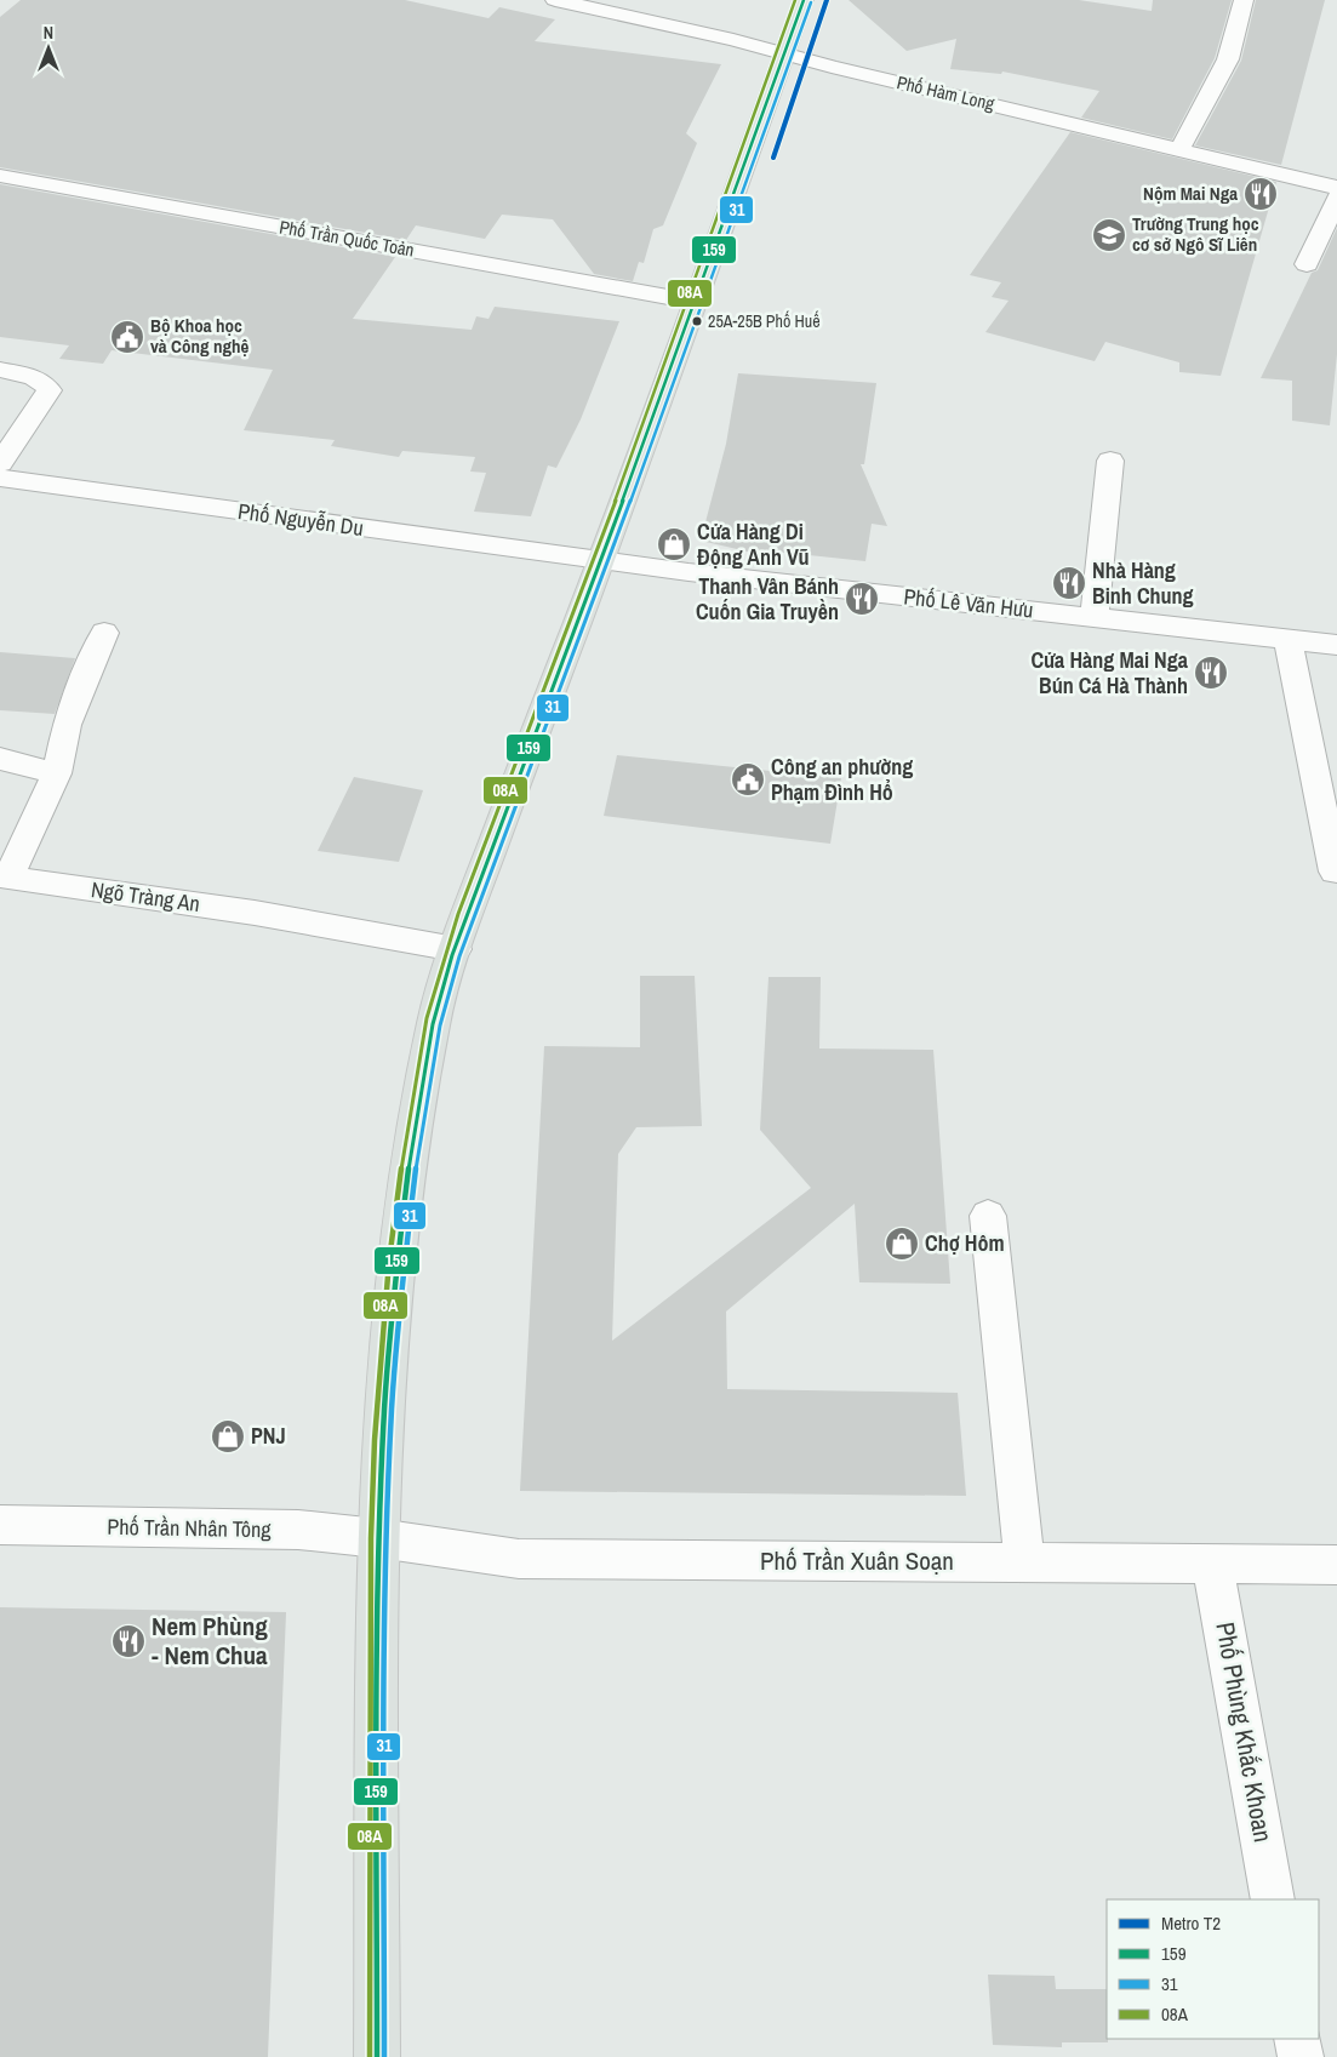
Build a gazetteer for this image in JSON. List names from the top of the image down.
{
  "streets": {
    "street": [
      "Phố Hàm Long",
      "Phố Trần Quốc Toản",
      "Phố Nguyễn Du",
      "Phố Lê Văn Hưu",
      "Ngõ Tràng An",
      "Phố Trần Nhân Tông",
      "Phố Trần Xuân Soạn",
      "Phố Phùng Khắc Khoan"
    ]
  },
  "crossings": [
    ["Phố Nguyễn Du", "Phố Lê Văn Hưu"],
    ["Phố Trần Nhân Tông", "Phố Trần Xuân Soạn"],
    ["Phố Trần Xuân Soạn", "Phố Phùng Khắc Khoan"]
  ],
  "places": {
    "restaurant": [
      "Nộm Mai Nga",
      "Nhà Hàng Binh Chung",
      "Thanh Vân Bánh Cuốn Gia Truyền",
      "Cửa Hàng Mai Nga Bún Cá Hà Thành",
      "Nem Phùng - Nem Chua"
    ],
    "school or university": ["Trường Trung học cơ sở Ngô Sĩ Liên"],
    "other": ["25A-25B Phố Huế"],
    "public building": ["Bộ Khoa học và Công nghệ", "Công an phường Phạm Đình Hổ"],
    "shop": ["Cửa Hàng Di Động Anh Vũ", "Chợ Hôm", "PNJ"]
  },
  "lines": [
    "metro line T2",
    "transit line 159",
    "transit line 08A",
    "transit line 31"
  ],
  "legend": [
    "Metro T2",
    "159",
    "31",
    "08A"
  ],
  "north": "top"
}
